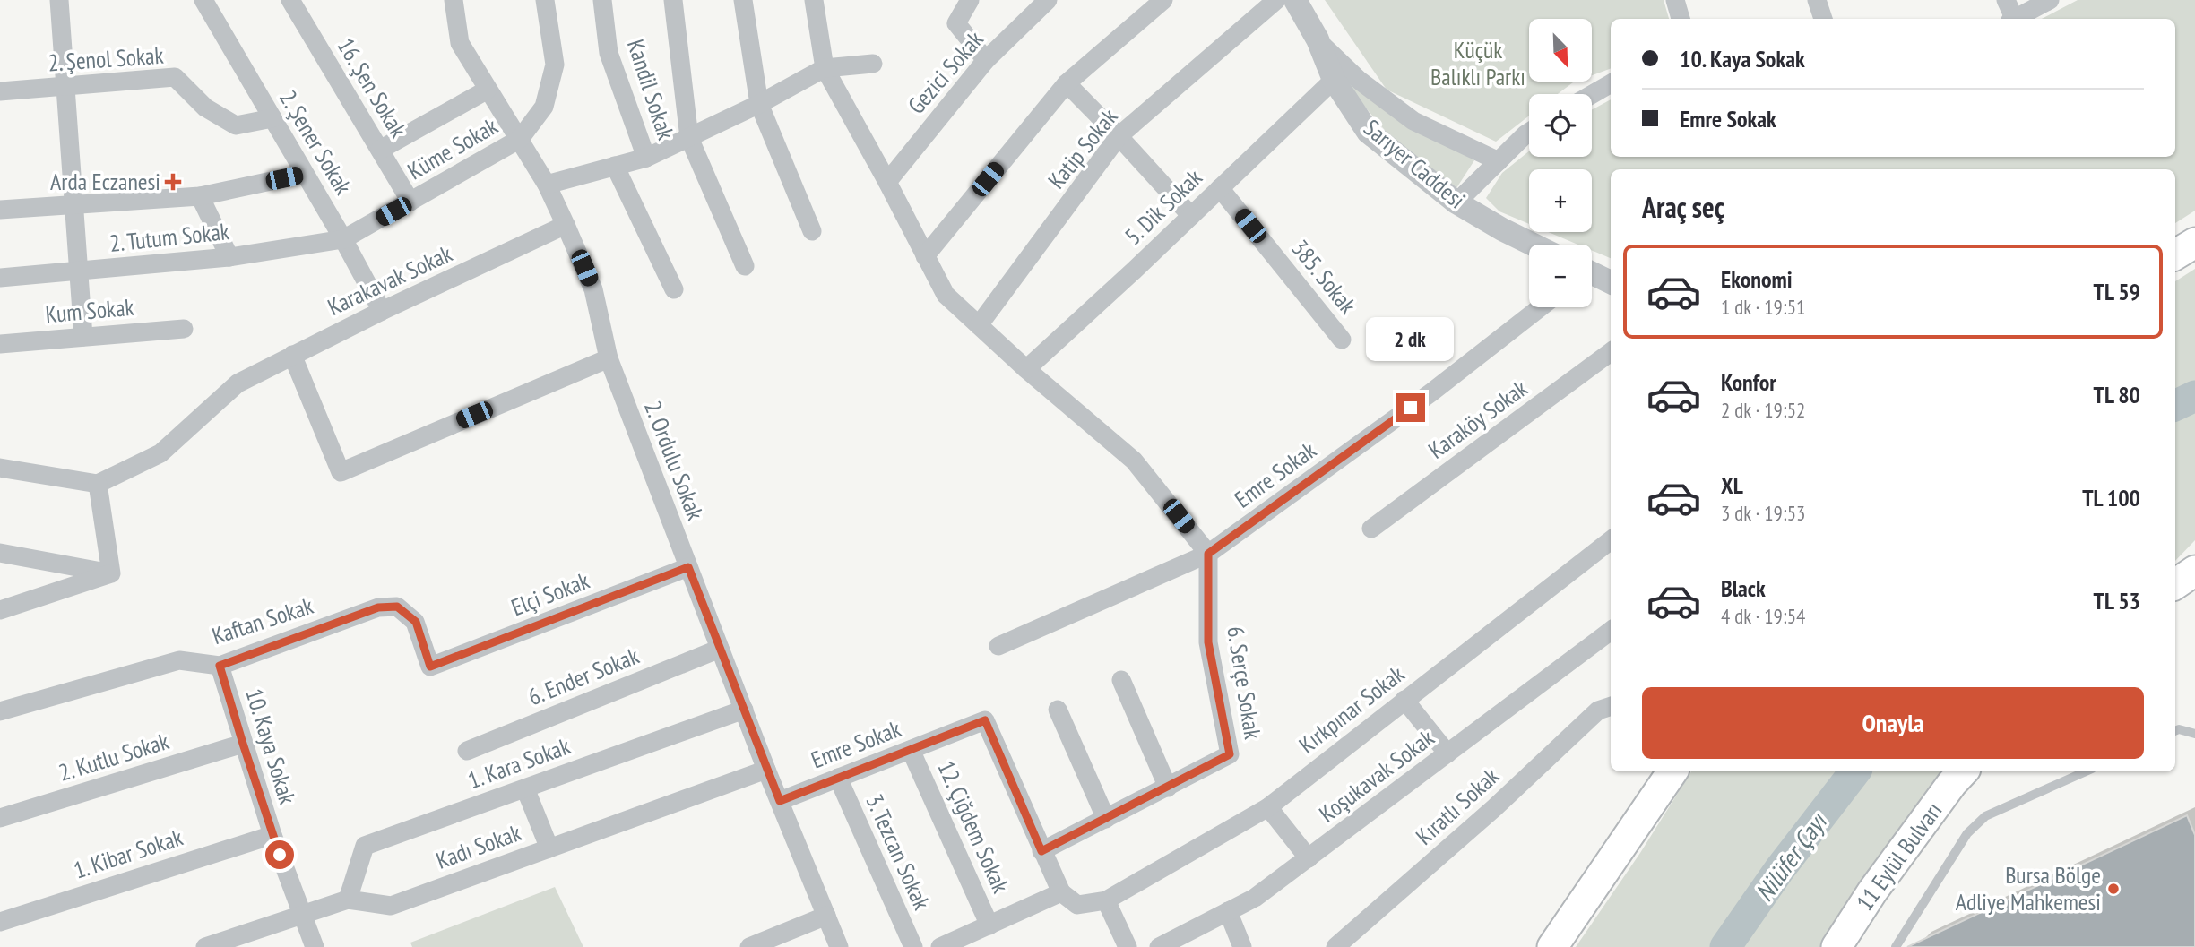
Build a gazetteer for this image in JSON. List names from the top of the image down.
{
  "streets": {
    "main road": ["11 Eylül Bulvarı"],
    "street": [
      "2. Şenol Sokak",
      "Gezici Sokak",
      "16. Şen Sokak",
      "Kandil Sokak",
      "2. Şener Sokak",
      "Küme Sokak",
      "Katip Sokak",
      "Sarıyer Caddesi",
      "5. Dik Sokak",
      "2. Tutum Sokak",
      "385. Sokak",
      "Karakavak Sokak",
      "Kum Sokak",
      "Karaköy Sokak",
      "2. Ordulu Sokak",
      "Emre Sokak",
      "Elçi Sokak",
      "Kaftan Sokak",
      "6. Ender Sokak",
      "6. Serçe Sokak",
      "Kırkpınar Sokak",
      "10. Kaya Sokak",
      "2. Kutlu Sokak",
      "1. Kara Sokak",
      "Koşukavak Sokak",
      "Kıratlı Sokak",
      "12. Çiğdem Sokak",
      "Kadı Sokak",
      "3. Tezcan Sokak",
      "1. Kibar Sokak"
    ]
  },
  "crossings": [
    ["2. Şenol Sokak", "2. Şener Sokak"],
    ["16. Şen Sokak", "Küme Sokak"],
    ["2. Şener Sokak", "Küme Sokak"],
    ["2. Şener Sokak", "2. Tutum Sokak"],
    ["2. Şener Sokak", "Karakavak Sokak"],
    ["Küme Sokak", "2. Tutum Sokak"],
    ["Küme Sokak", "2. Ordulu Sokak"],
    ["Sarıyer Caddesi", "5. Dik Sokak"],
    ["5. Dik Sokak", "385. Sokak"],
    ["Karakavak Sokak", "2. Ordulu Sokak"],
    ["2. Ordulu Sokak", "Emre Sokak"],
    ["2. Ordulu Sokak", "Elçi Sokak"],
    ["2. Ordulu Sokak", "6. Ender Sokak"],
    ["2. Ordulu Sokak", "1. Kara Sokak"],
    ["2. Ordulu Sokak", "Kadı Sokak"],
    ["Emre Sokak", "6. Serçe Sokak"],
    ["Emre Sokak", "12. Çiğdem Sokak"],
    ["Emre Sokak", "3. Tezcan Sokak"],
    ["Elçi Sokak", "Kaftan Sokak"],
    ["Kaftan Sokak", "10. Kaya Sokak"],
    ["10. Kaya Sokak", "2. Kutlu Sokak"],
    ["10. Kaya Sokak", "Kadı Sokak"],
    ["10. Kaya Sokak", "1. Kibar Sokak"],
    ["1. Kara Sokak", "Kadı Sokak"]
  ],
  "water": ["Nilüfer Çayı"],
  "parks": ["Küçük Balıklı Parkı"],
  "places": {
    "health": ["Arda Eczanesi"],
    "other": ["Bursa Bölge Adliye Mahkemesi"]
  },
  "north": "bottom right",
  "page": {
    "map_buttons": ["+", "−"],
    "banner": ["10. Kaya Sokak", "Emre Sokak"],
    "heading": "Araç seç",
    "list": [
      {
        "name": "Ekonomi",
        "note": "1 dk · 19:51",
        "value": "TL 59"
      },
      {
        "name": "Konfor",
        "note": "2 dk · 19:52",
        "value": "TL 80"
      },
      {
        "name": "XL",
        "note": "3 dk · 19:53",
        "value": "TL 100"
      },
      {
        "name": "Black",
        "note": "4 dk · 19:54",
        "value": "TL 53"
      }
    ],
    "bubble": "2 dk",
    "buttons": "Onayla"
  }
}
